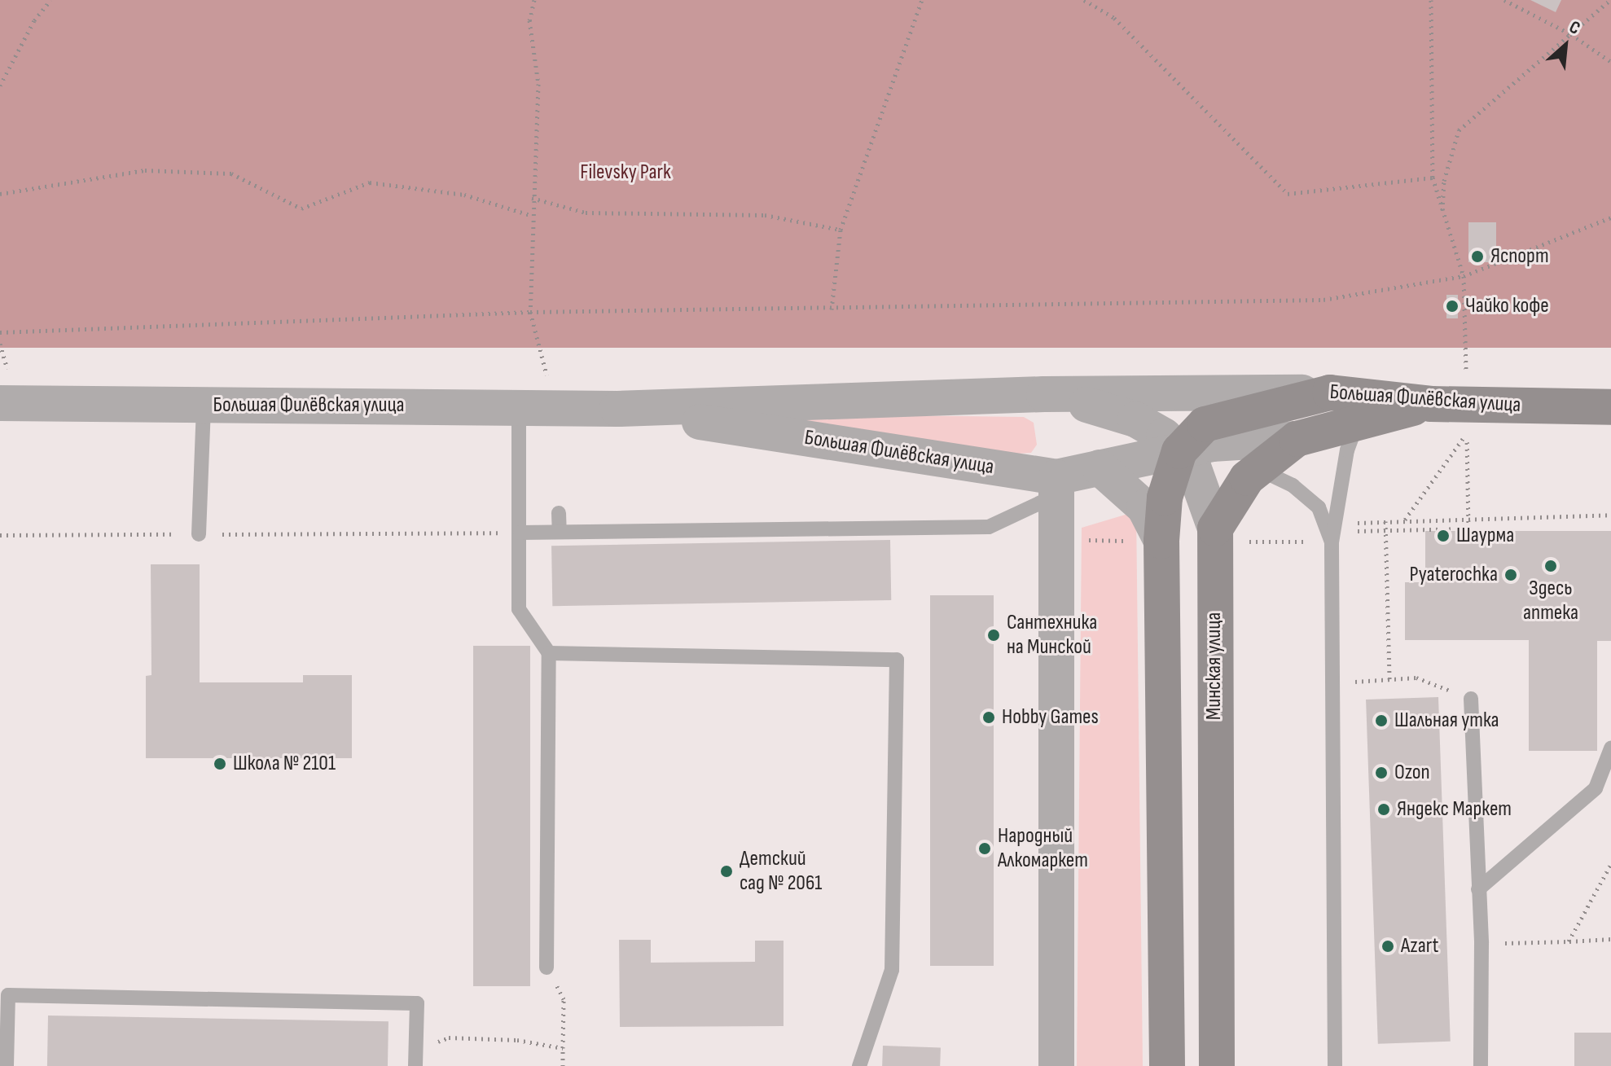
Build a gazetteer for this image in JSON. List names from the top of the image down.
{
  "streets": {
    "main road": ["Большая Филёвская улица", "Минская улица"]
  },
  "crossings": [
    ["Большая Филёвская улица", "Минская улица"]
  ],
  "parks": ["Filevsky Park"],
  "places": [
    "Яспорт",
    "Чайко кофе",
    "Шаурма",
    "Здесь аптека",
    "Pyaterochka",
    "Сантехника на Минской",
    "Hobby Games",
    "Шальная утка",
    "Школа № 2101",
    "Ozon",
    "Яндекс Маркет",
    "Народный Алкомаркет",
    "Детский сад № 2061",
    "Azart"
  ],
  "north": "top right"
}
